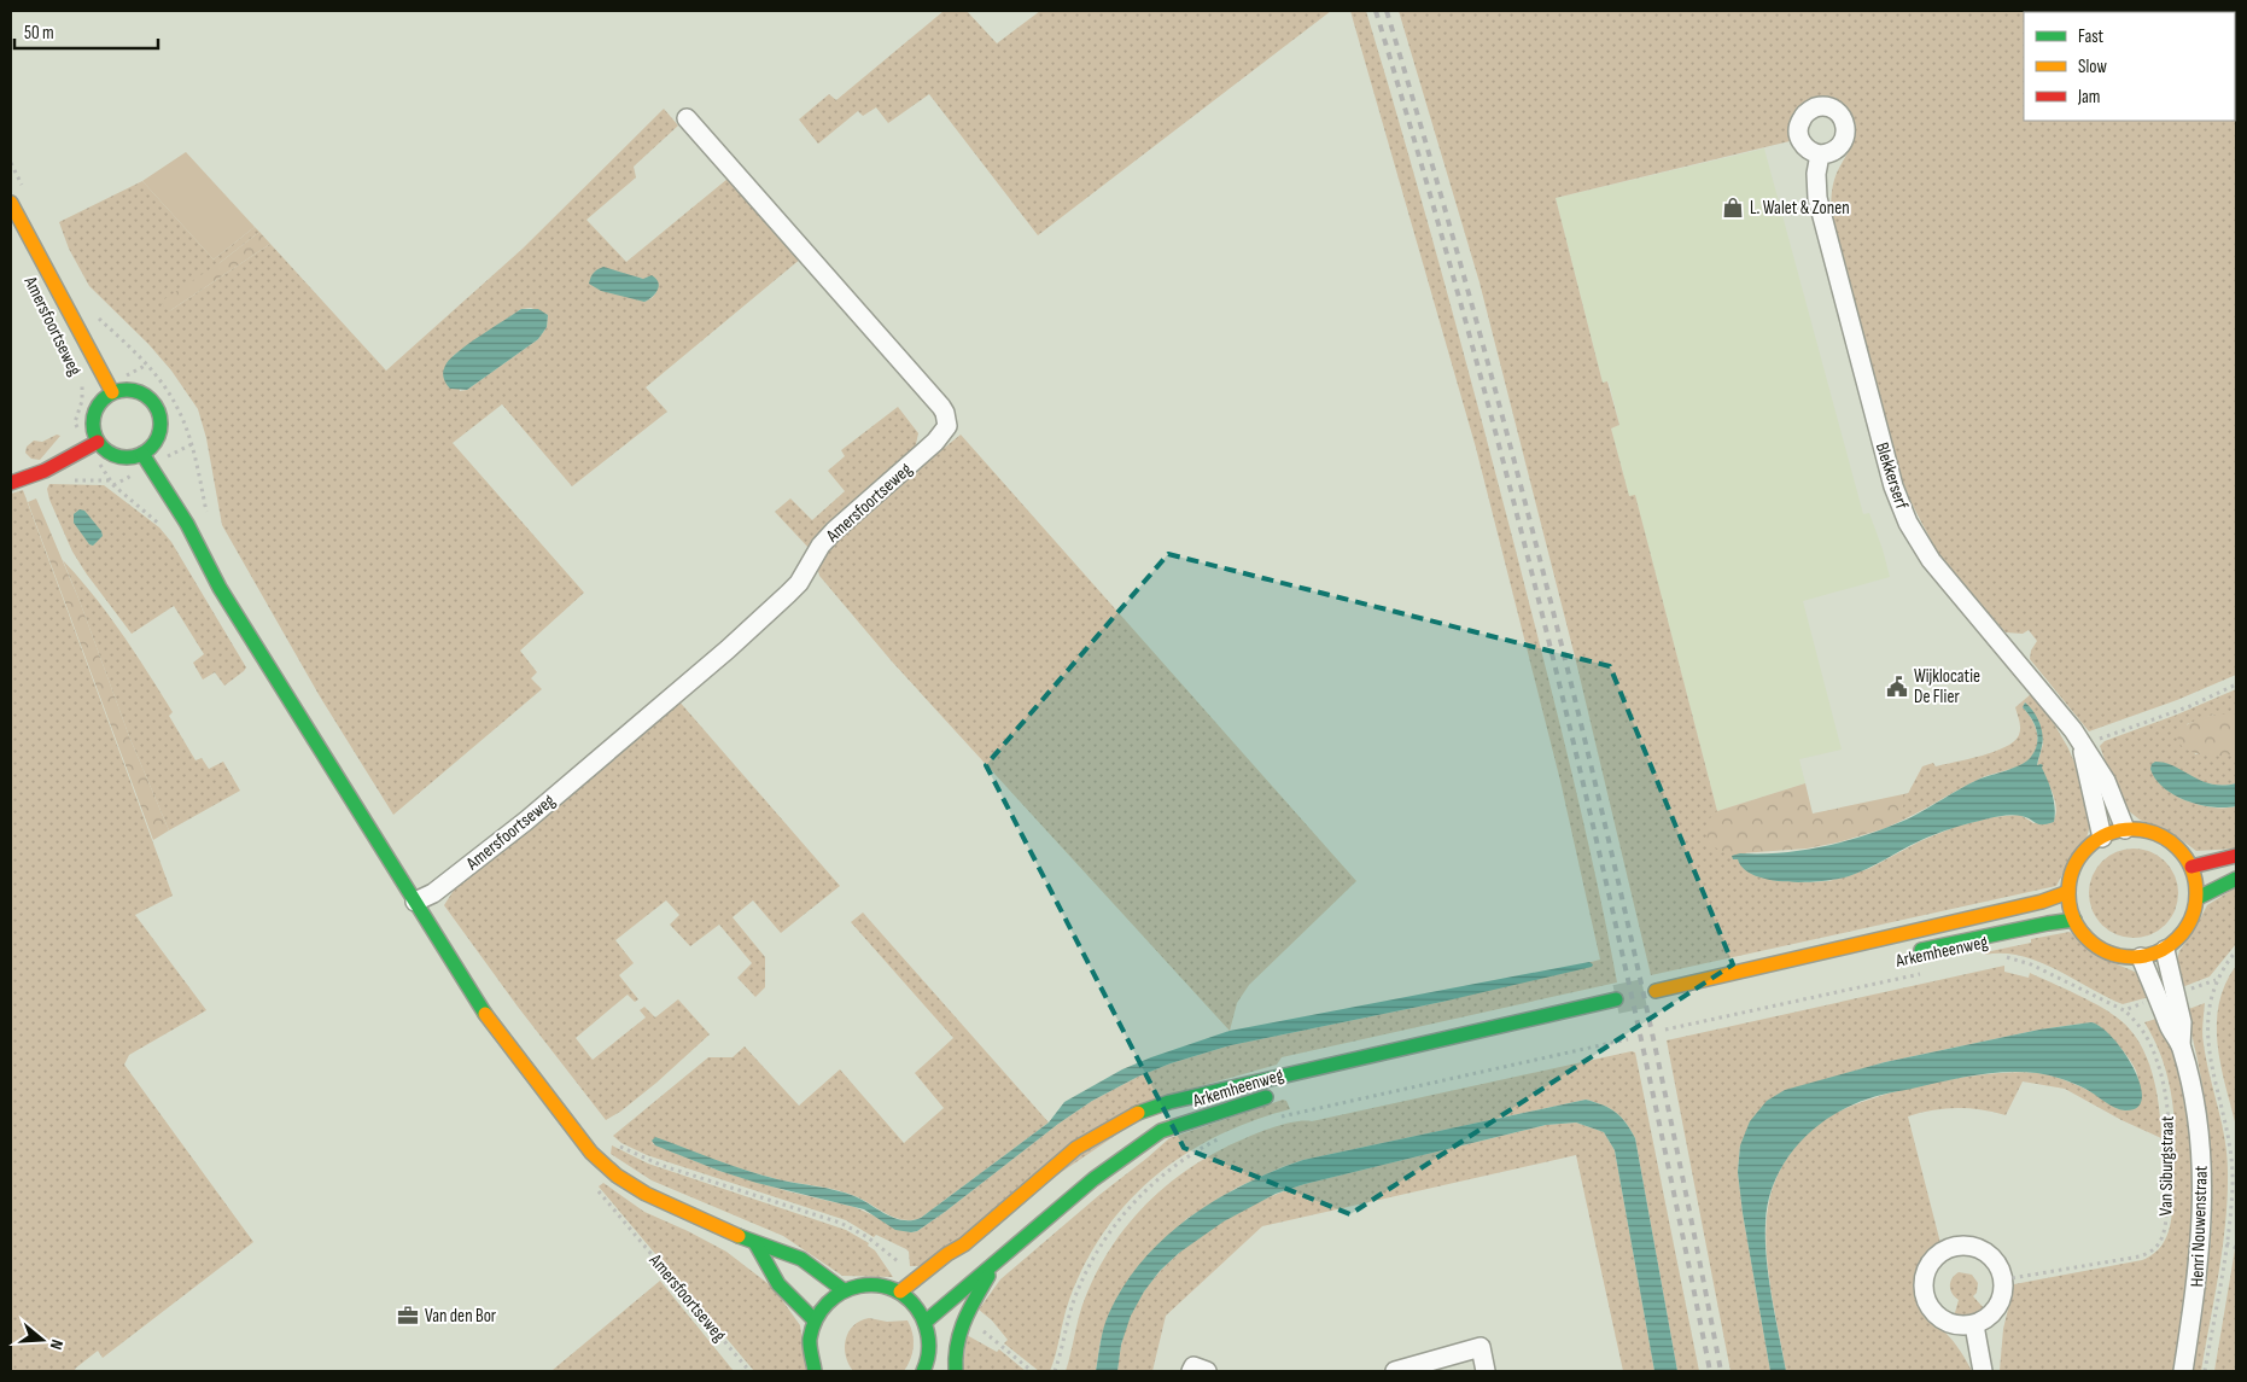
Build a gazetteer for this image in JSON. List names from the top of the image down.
{
  "streets": {
    "main road": ["Amersfoortseweg", "Arkemheenweg"],
    "street": ["Blekkerserf", "Henri Nouwenstraat"],
    "path": ["Van Siburgstraat"]
  },
  "crossings": [
    ["Blekkerserf", "Arkemheenweg"],
    ["Blekkerserf", "Henri Nouwenstraat"],
    ["Arkemheenweg", "Van Siburgstraat"],
    ["Arkemheenweg", "Henri Nouwenstraat"]
  ],
  "places": {
    "shop": ["L. Walet & Zonen"],
    "public building": ["Wijklocatie De Flier"],
    "office": ["Van den Bor"]
  },
  "legend": ["Fast", "Slow", "Jam"],
  "scale_bar": "50 m",
  "north": "right"
}
